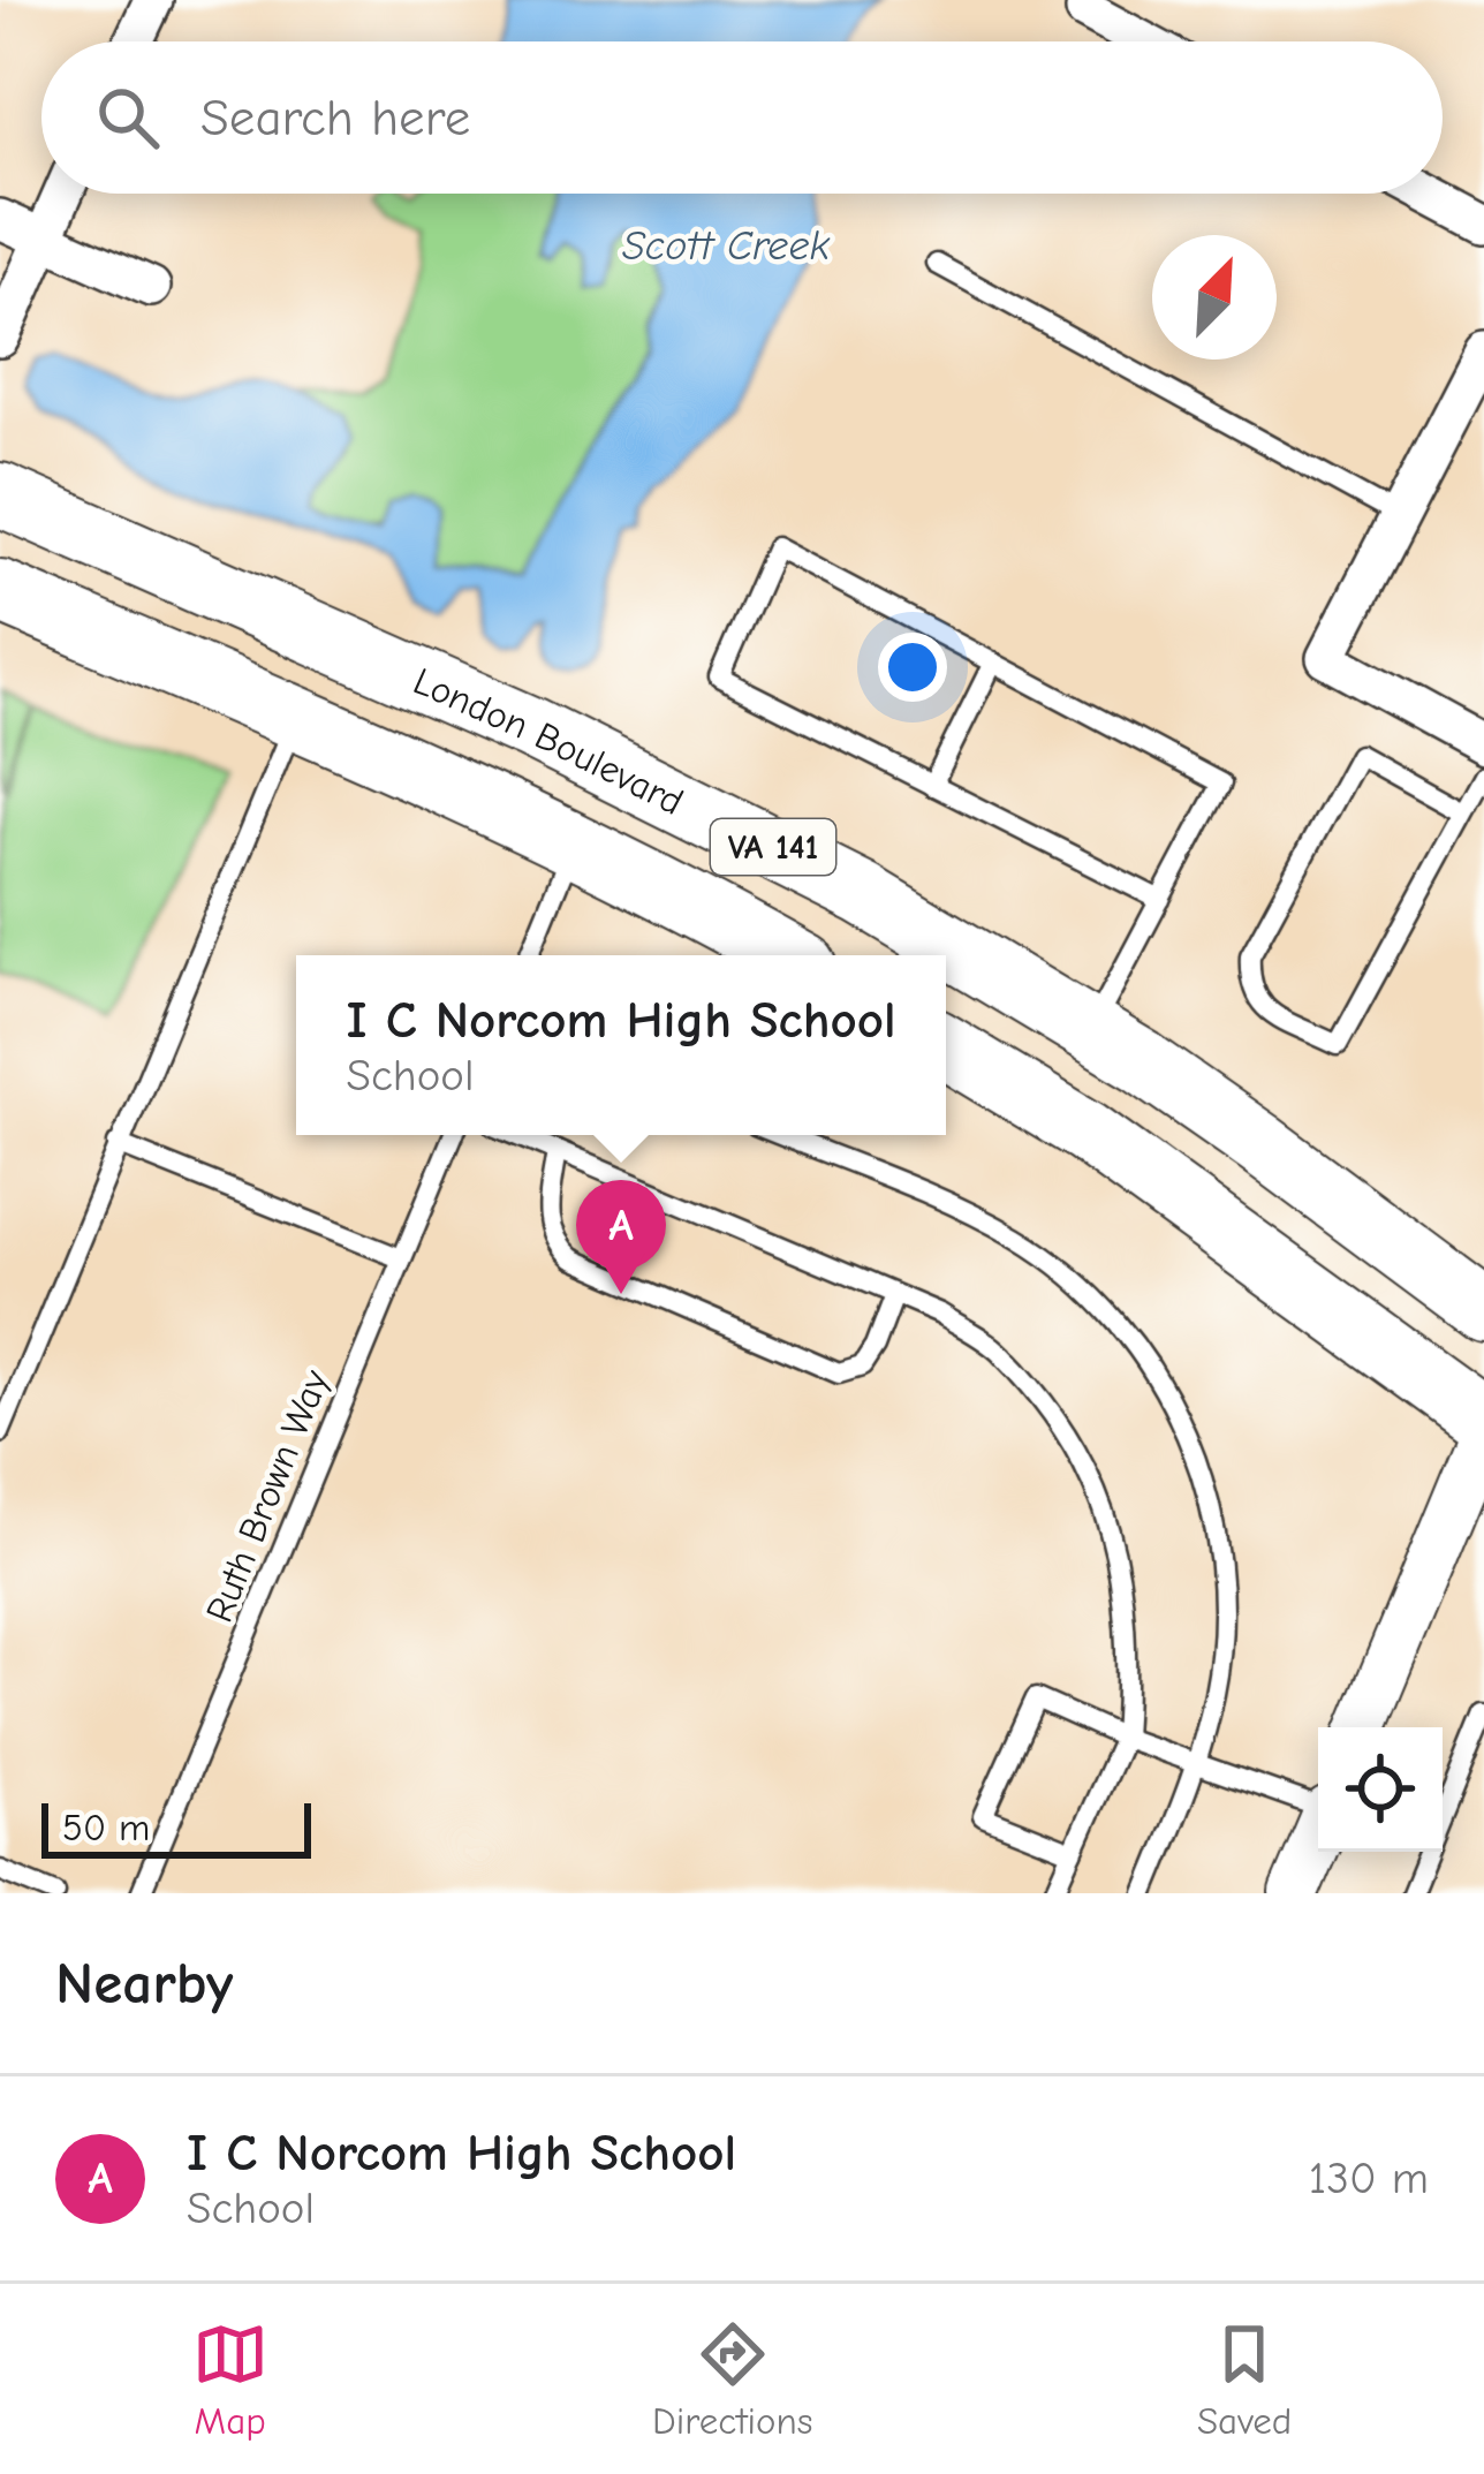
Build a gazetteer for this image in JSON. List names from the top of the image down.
{
  "streets": {
    "main road": ["London Boulevard", "VA 141"],
    "lane": ["Ruth Brown Way"]
  },
  "water": ["Scott Creek"],
  "scale_bar": "50 m",
  "north": "top right",
  "page": {
    "search": "Search here",
    "popup": ["I C Norcom High School", "School"],
    "pins": "A",
    "scale": "50 m",
    "heading": "Nearby",
    "list": [
      {
        "mark": "A",
        "name": "I C Norcom High School",
        "note": "School",
        "value": "130 m"
      }
    ],
    "nav": ["Map", "Directions", "Saved"]
  }
}
